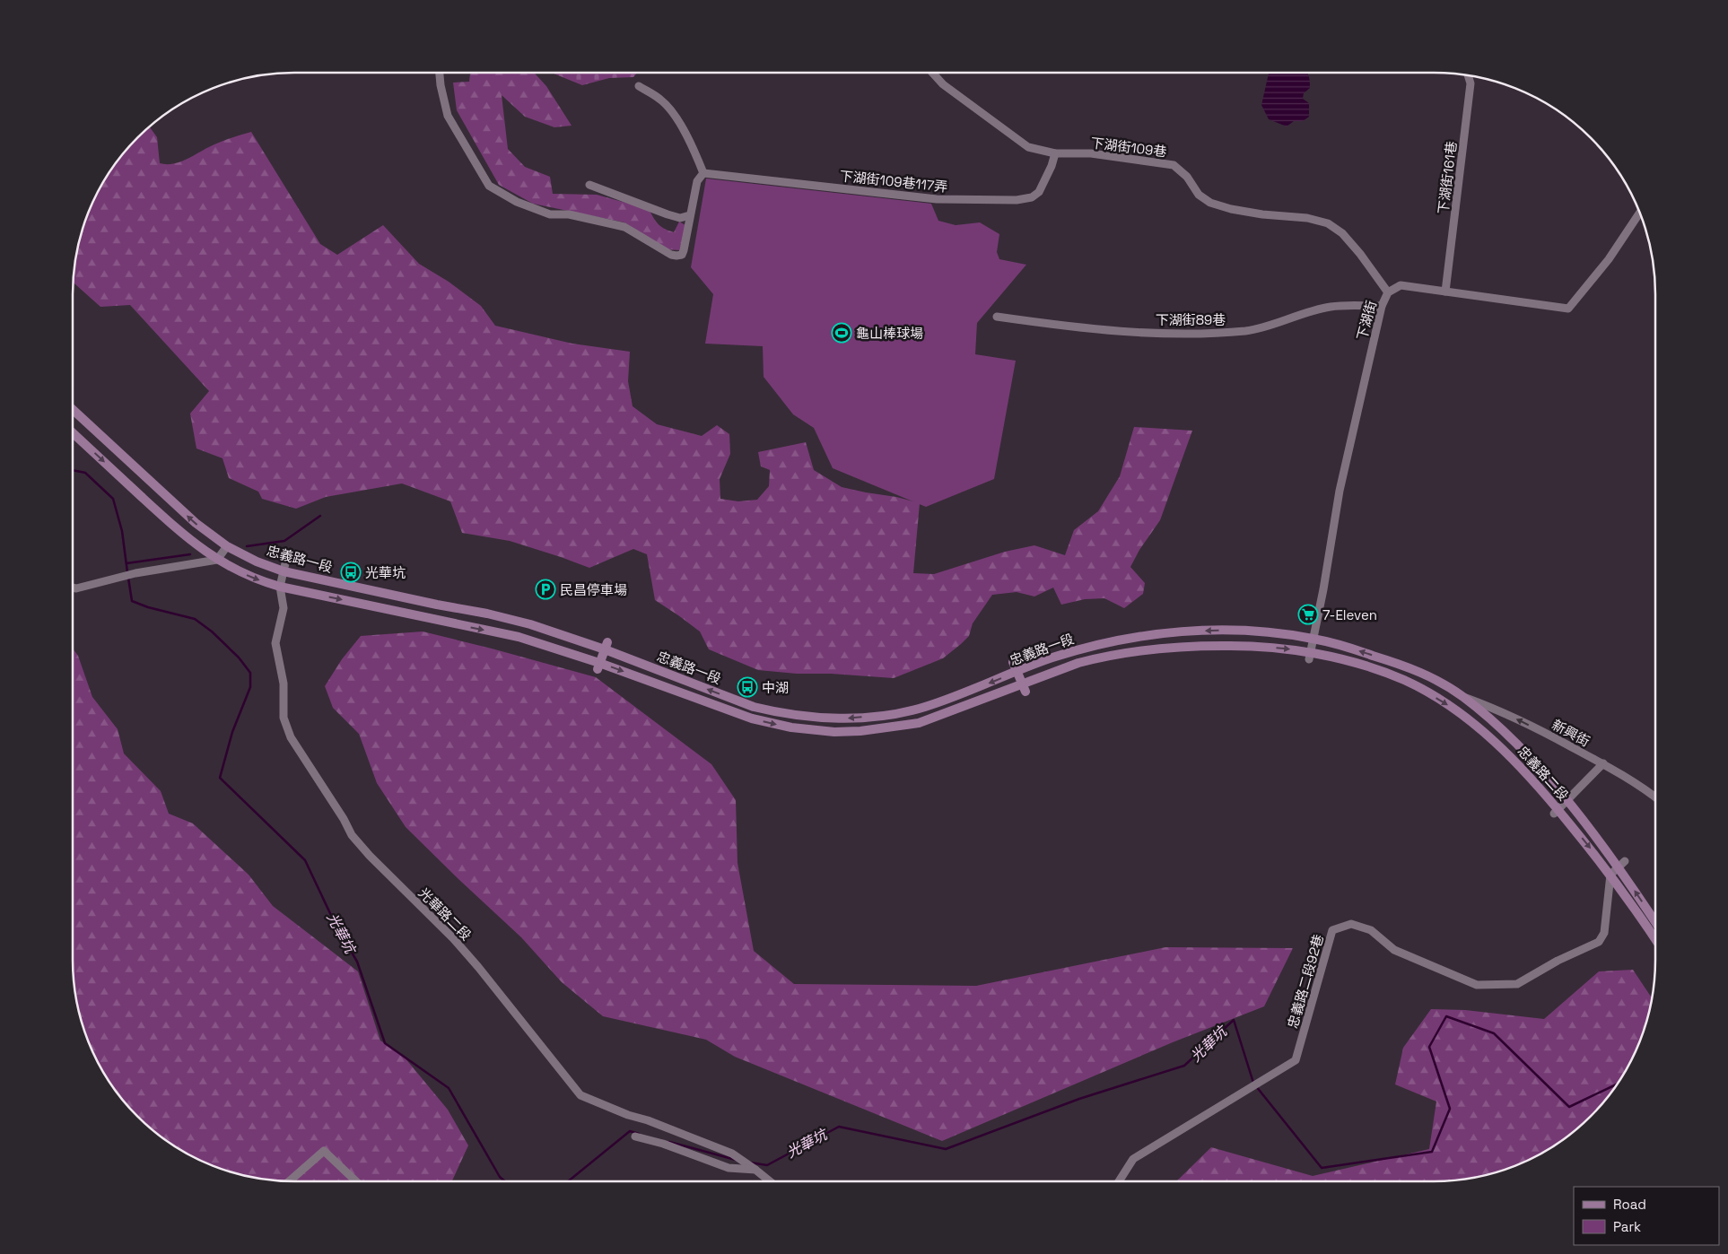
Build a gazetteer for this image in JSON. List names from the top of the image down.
{
  "streets": {
    "main road": ["忠義路一段", "忠義路二段"],
    "street": [
      "下湖街109巷",
      "下湖街161巷",
      "下湖街109巷117弄",
      "下湖街89巷",
      "下湖街",
      "新興街",
      "光華路二段",
      "忠義路二段92巷"
    ]
  },
  "crossings": [
    ["下湖街109巷", "下湖街109巷117弄"],
    ["下湖街109巷", "下湖街"],
    ["下湖街161巷", "下湖街"],
    ["下湖街89巷", "下湖街"],
    ["下湖街", "忠義路一段"],
    ["下湖街", "忠義路二段"],
    ["忠義路一段", "忠義路二段"],
    ["忠義路一段", "光華路二段"],
    ["新興街", "忠義路二段"],
    ["忠義路二段", "忠義路二段92巷"]
  ],
  "one_way": ["新興街"],
  "water": ["光華坑"],
  "places": {
    "sports": ["龜山棒球場"],
    "bus stop": ["光華坑", "中湖"],
    "parking": ["民昌停車場"],
    "supermarket": ["7-Eleven"]
  },
  "legend": ["Road", "Park"]
}
